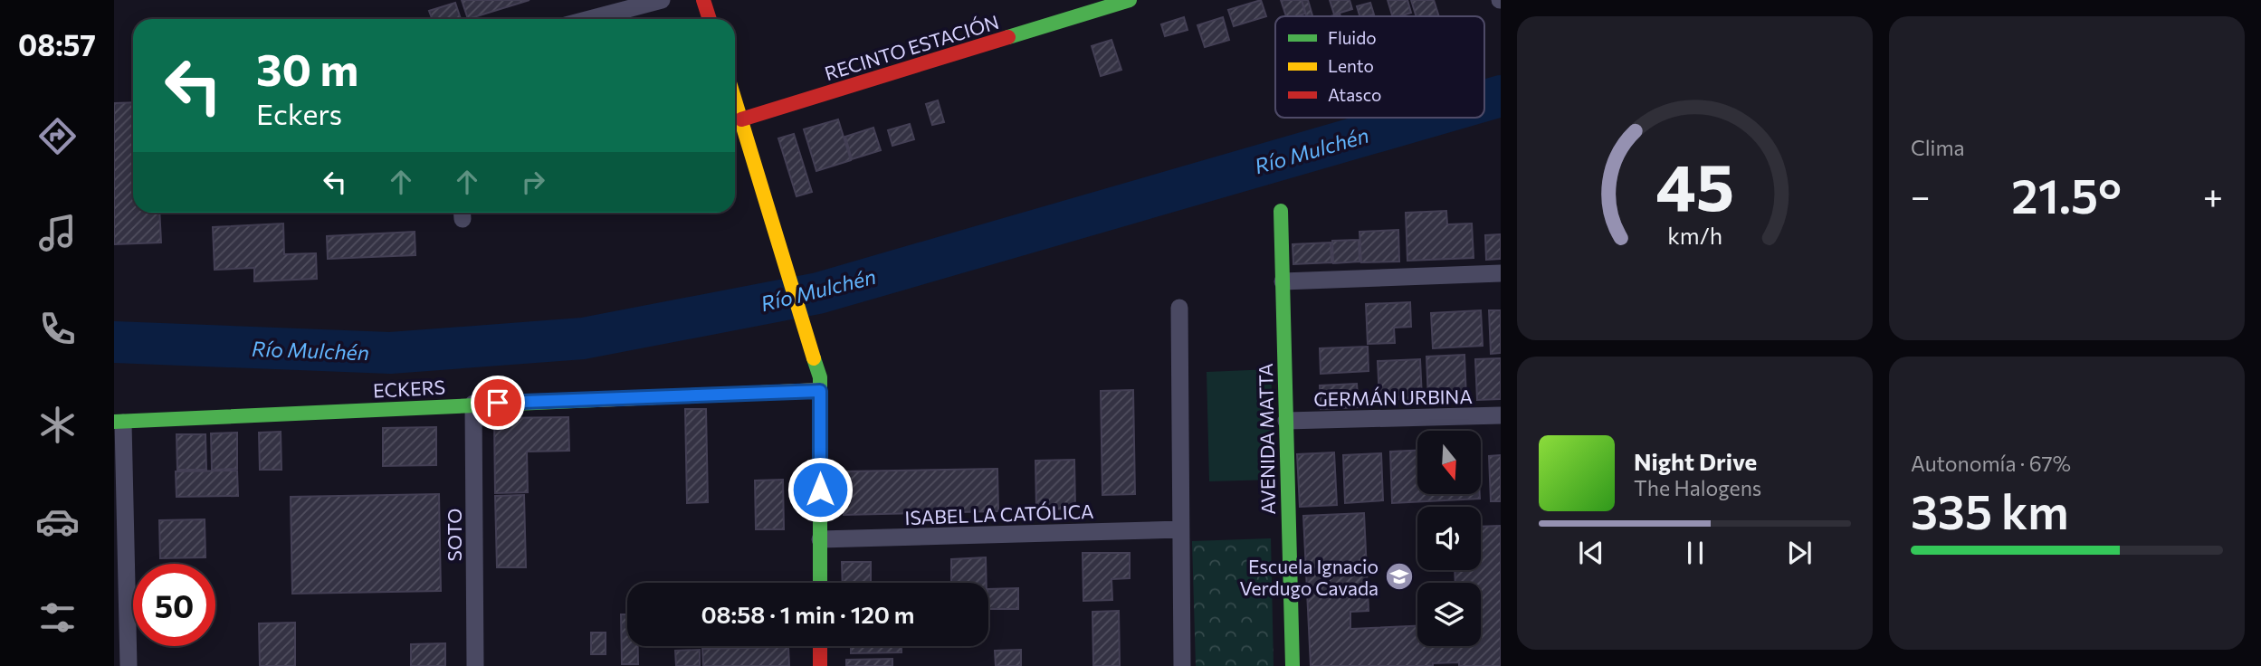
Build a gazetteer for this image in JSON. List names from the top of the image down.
{
  "streets": {
    "street": [
      "RECINTO ESTACIÓN",
      "ECKERS",
      "GERMÁN URBINA",
      "AVENIDA MATTA",
      "ISABEL LA CATÓLICA",
      "SOTO"
    ]
  },
  "crossings": [
    ["ECKERS", "SOTO"],
    ["GERMÁN URBINA", "AVENIDA MATTA"]
  ],
  "water": ["Río Mulchén"],
  "places": {
    "school or university": ["Escuela Ignacio Verdugo Cavada"]
  },
  "legend": ["Fluido", "Lento", "Atasco"],
  "north": "bottom",
  "page": {
    "tabs": "08:57",
    "tile": [
      "Clima",
      ["Autonomía · 67%", "335 km"]
    ],
    "turn": ["30 m", "Eckers"],
    "heat": ["−", "21.5°", "+"],
    "song": ["Night Drive", "The Halogens"],
    "limit": "50",
    "trip": "08:58 · 1 min · 120 m",
    "gauge": ["45", "km/h"]
  }
}
